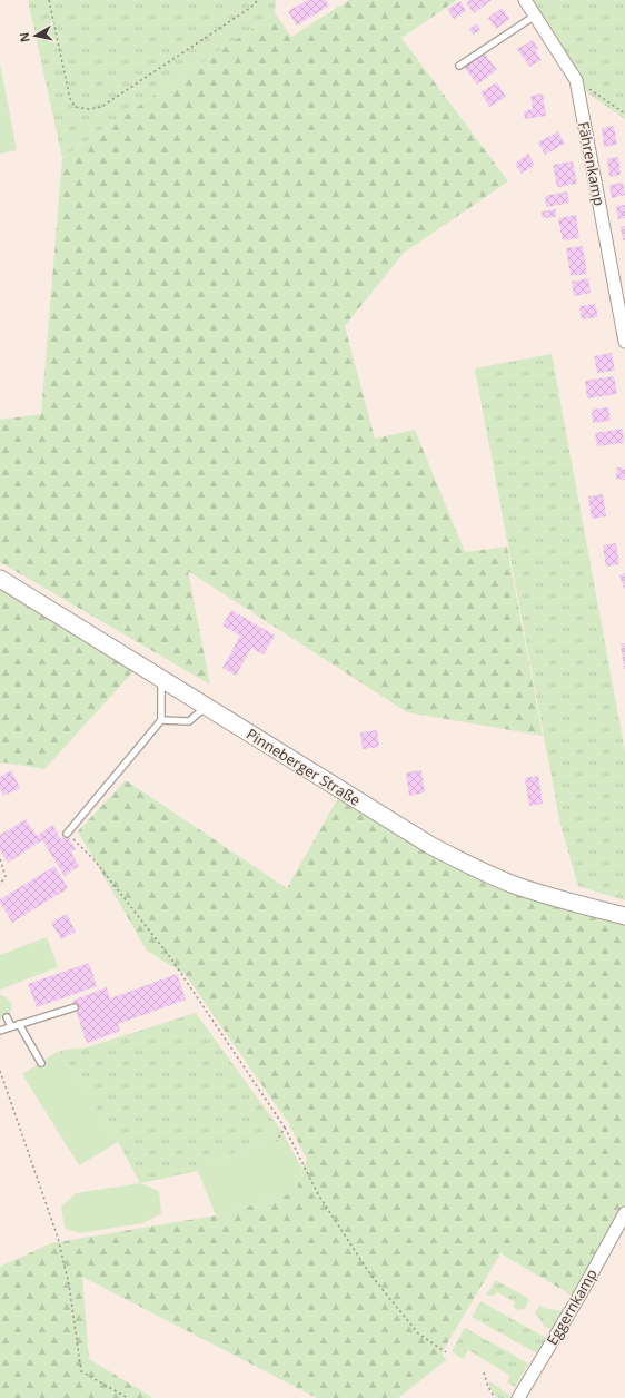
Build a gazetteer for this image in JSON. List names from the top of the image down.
{
  "streets": {
    "main road": ["Pinneberger Straße"],
    "street": ["Fährenkamp", "Eggernkamp"]
  },
  "north": "left"
}
